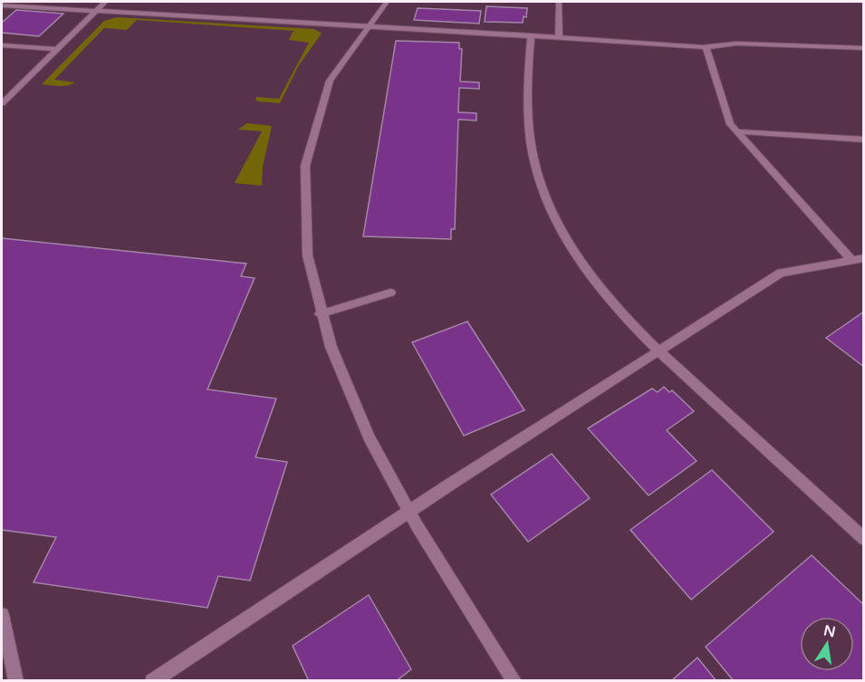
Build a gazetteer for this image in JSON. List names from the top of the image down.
{
  "north": "top"
}
